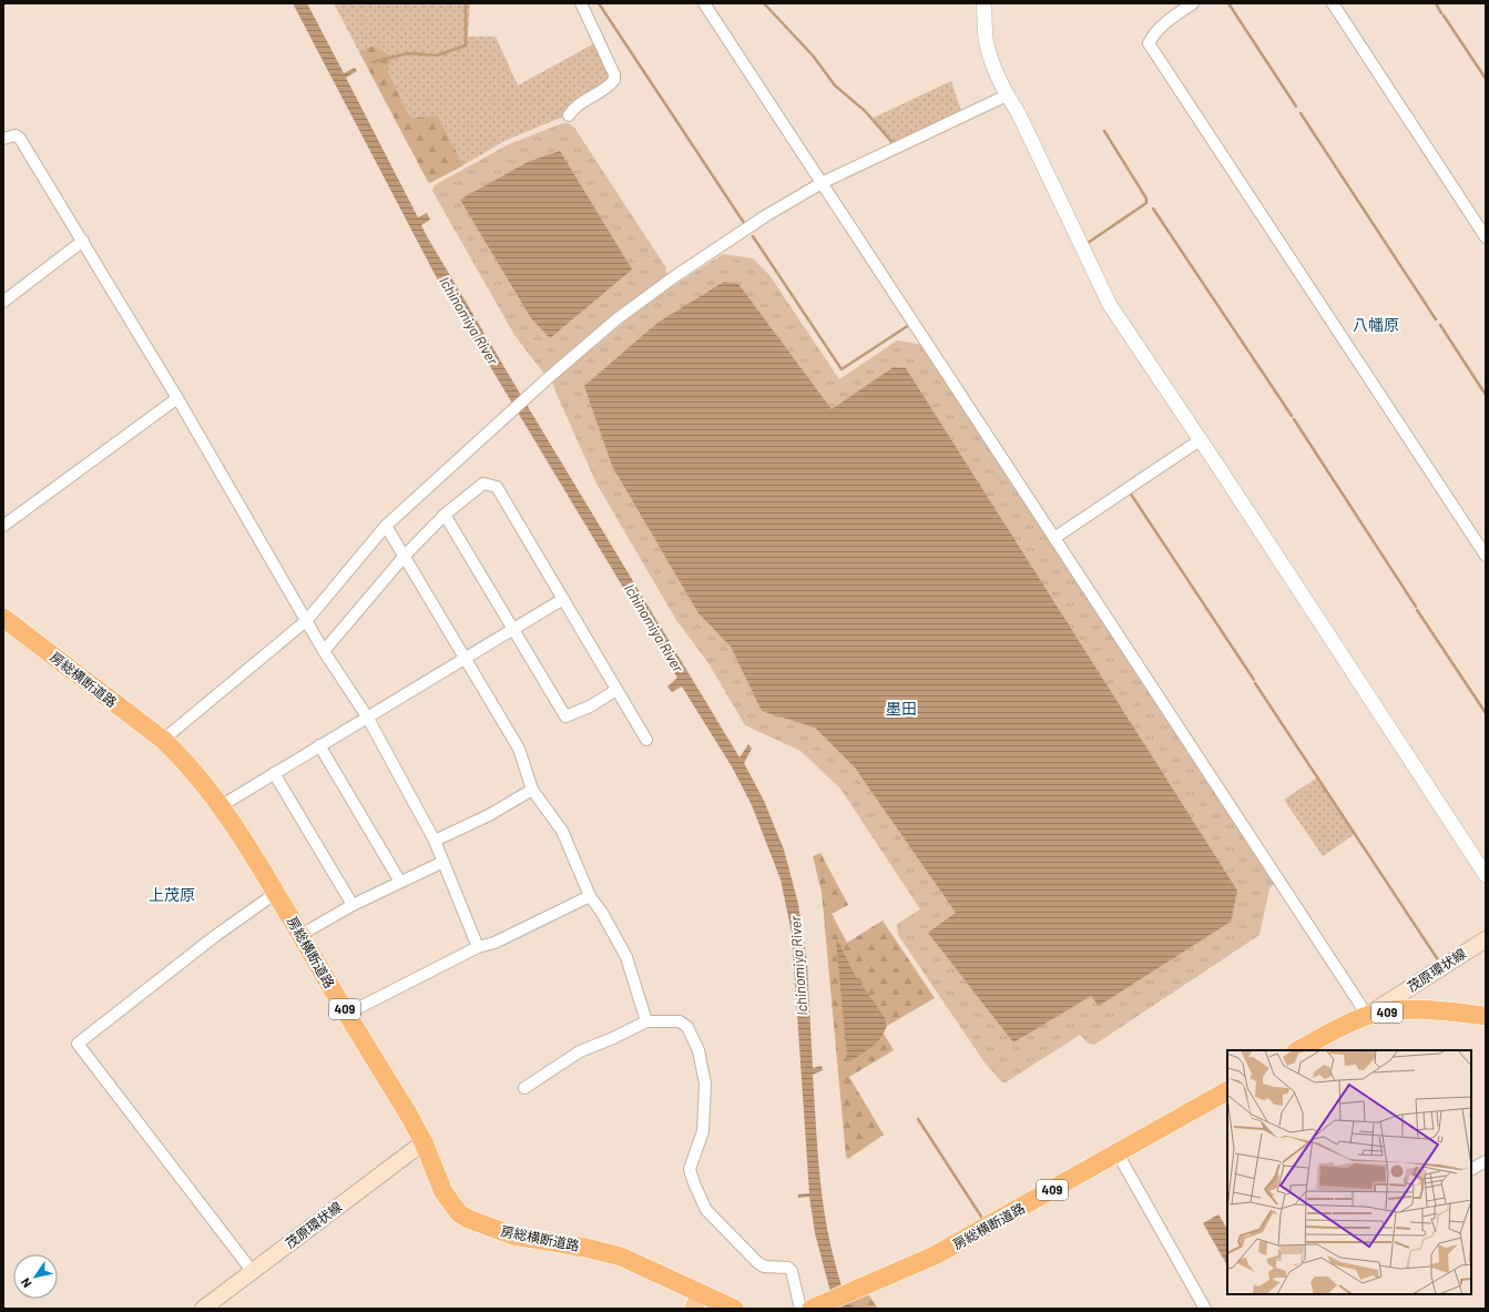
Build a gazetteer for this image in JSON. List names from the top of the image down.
{
  "streets": {
    "highway": ["房総横断道路", "409"],
    "main road": ["茂原環状線"]
  },
  "crossings": [
    ["房総横断道路", "茂原環状線"],
    ["茂原環状線", "409"]
  ],
  "districts": ["八幡原", "墨田", "上茂原"],
  "water": ["Ichinomiya River"],
  "north": "bottom left"
}
